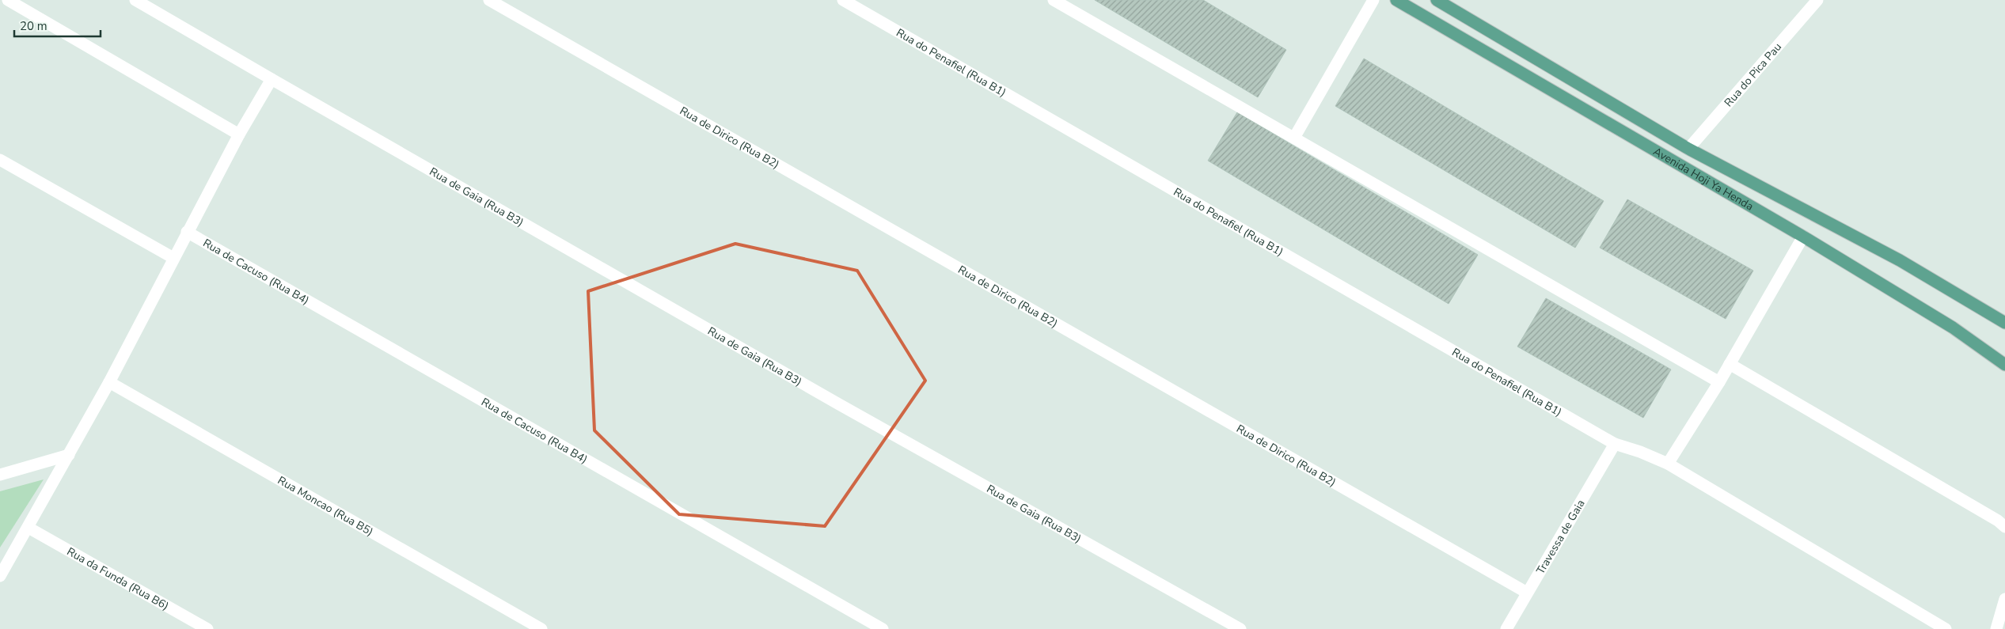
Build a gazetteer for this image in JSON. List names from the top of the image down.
{
  "streets": {
    "main road": ["Avenida Hoji Ya Henda"],
    "street": [
      "Rua do Penafiel (Rua B1)",
      "Rua do Pica Pau",
      "Rua de Dirico (Rua B2)",
      "Rua de Gaia (Rua B3)",
      "Rua de Cacuso (Rua B4)",
      "Rua Moncao (Rua B5)",
      "Travessa de Gaia",
      "Rua da Funda (Rua B6)"
    ]
  },
  "crossings": [
    ["Rua do Penafiel (Rua B1)", "Travessa de Gaia"],
    ["Rua do Pica Pau", "Avenida Hoji Ya Henda"],
    ["Rua de Dirico (Rua B2)", "Travessa de Gaia"]
  ],
  "scale_bar": "20 m"
}
